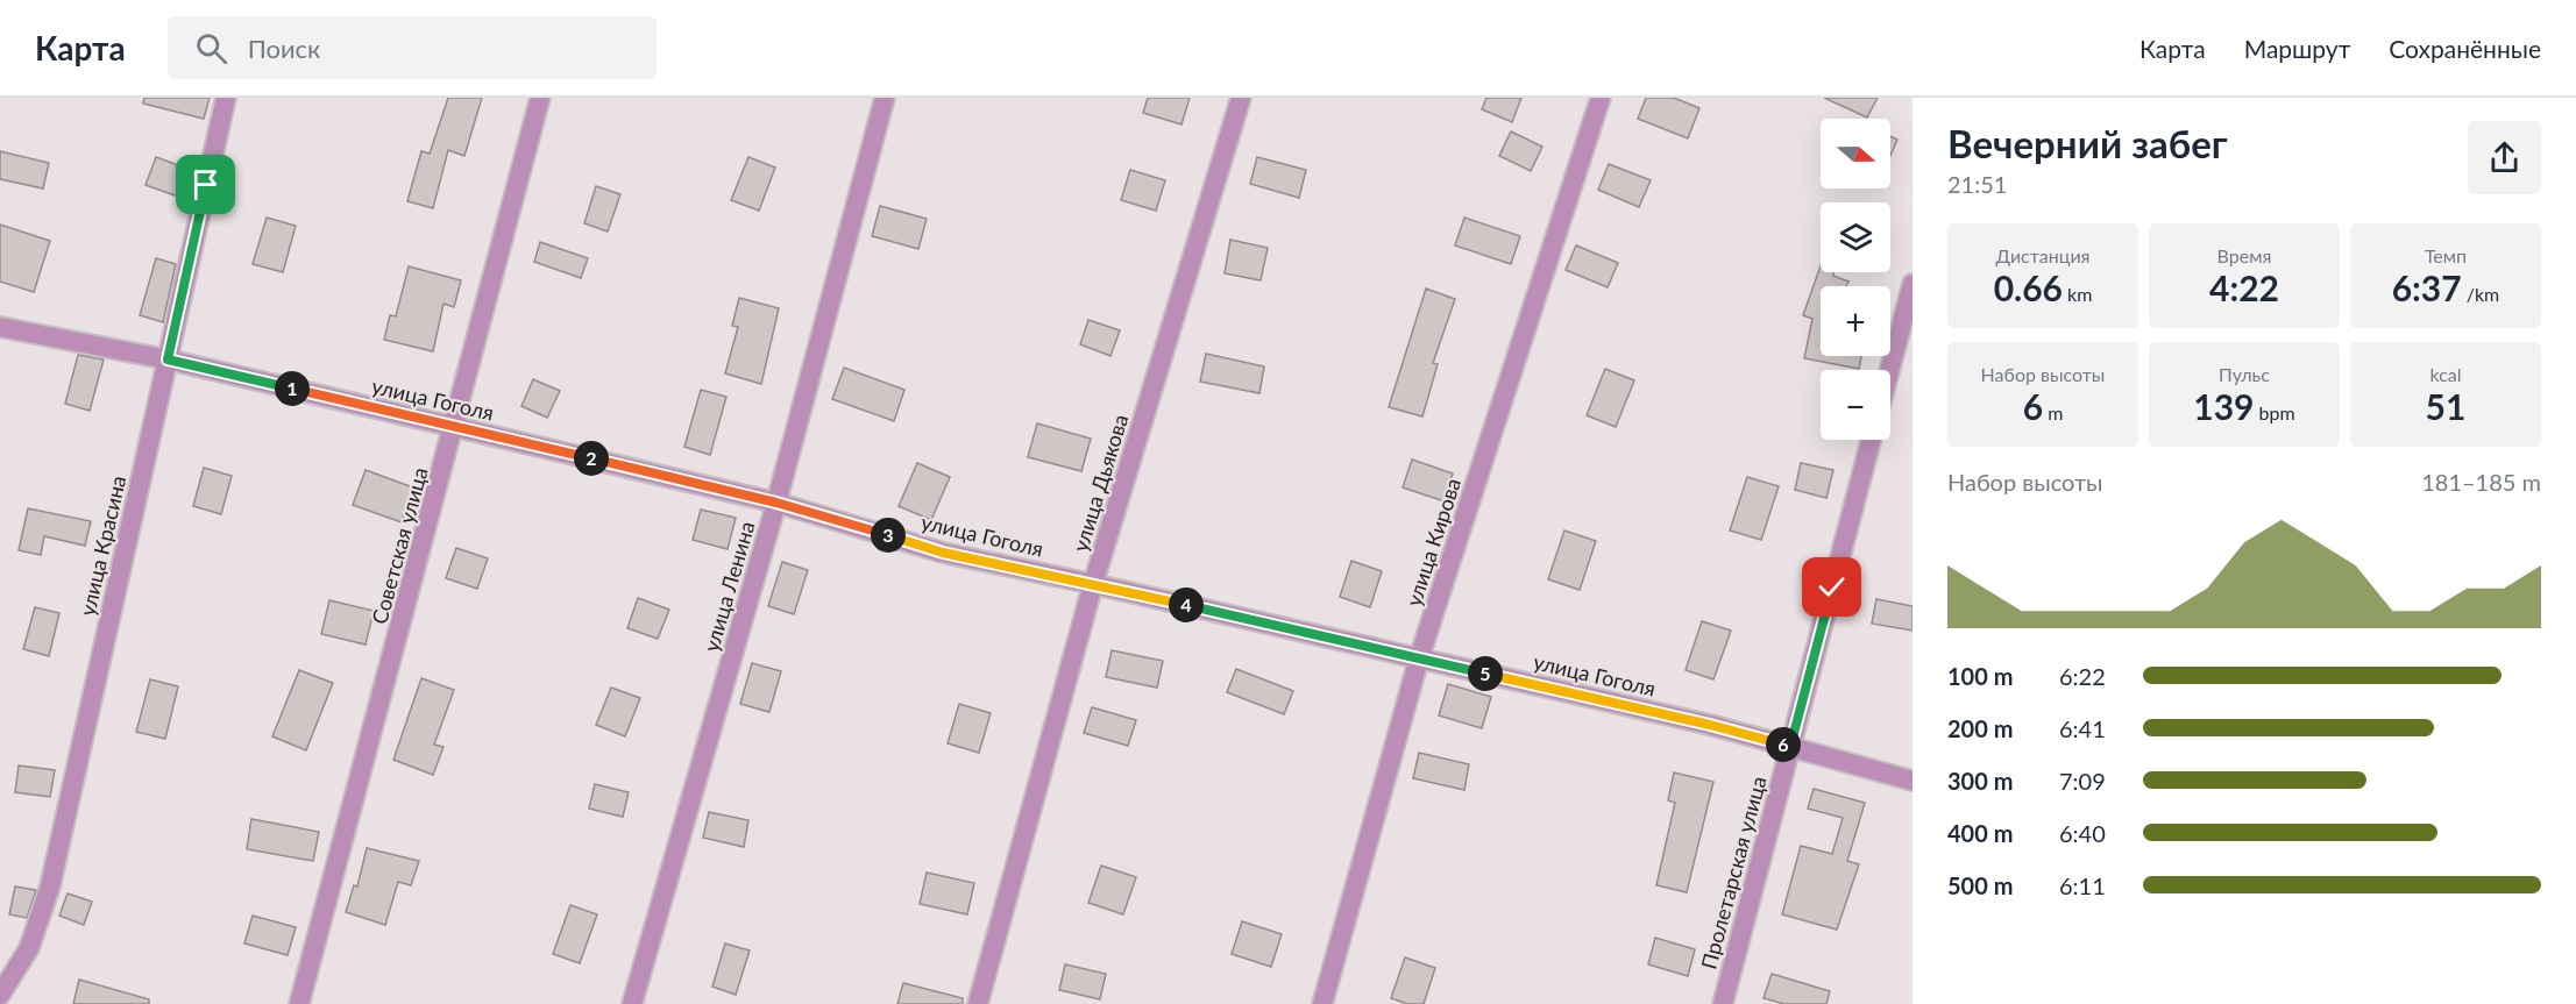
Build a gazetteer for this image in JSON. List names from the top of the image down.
{
  "streets": {
    "street": [
      "улица Гоголя",
      "улица Дьякова",
      "улица Кирова",
      "улица Красина",
      "Советская улица",
      "улица Ленина",
      "Пролетарская улица"
    ]
  },
  "crossings": [
    ["улица Гоголя", "улица Дьякова"],
    ["улица Гоголя", "улица Кирова"],
    ["улица Гоголя", "улица Красина"],
    ["улица Гоголя", "Советская улица"],
    ["улица Гоголя", "улица Ленина"],
    ["улица Гоголя", "Пролетарская улица"]
  ],
  "north": "right",
  "page": {
    "header": "Карта",
    "search": "Поиск",
    "nav": ["Карта", "Маршрут", "Сохранённые"],
    "heading": ["Вечерний забег", "21:51"],
    "map_buttons": ["+", "−"],
    "stats": [
      ["Дистанция", "0.66 km"],
      ["Время", "4:22"],
      ["Темп", "6:37 /km"],
      ["Набор высоты", "6 m"],
      ["Пульс", "139 bpm"],
      ["kcal", "51"]
    ],
    "pins": [
      "1",
      "2",
      "3",
      "4",
      "5",
      "6"
    ],
    "chart": ["Набор высоты", "181–185 m"],
    "list": [
      {
        "name": "100 m",
        "note": "6:22"
      },
      {
        "name": "200 m",
        "note": "6:41"
      },
      {
        "name": "300 m",
        "note": "7:09"
      },
      {
        "name": "400 m",
        "note": "6:40"
      },
      {
        "name": "500 m",
        "note": "6:11"
      }
    ]
  }
}
